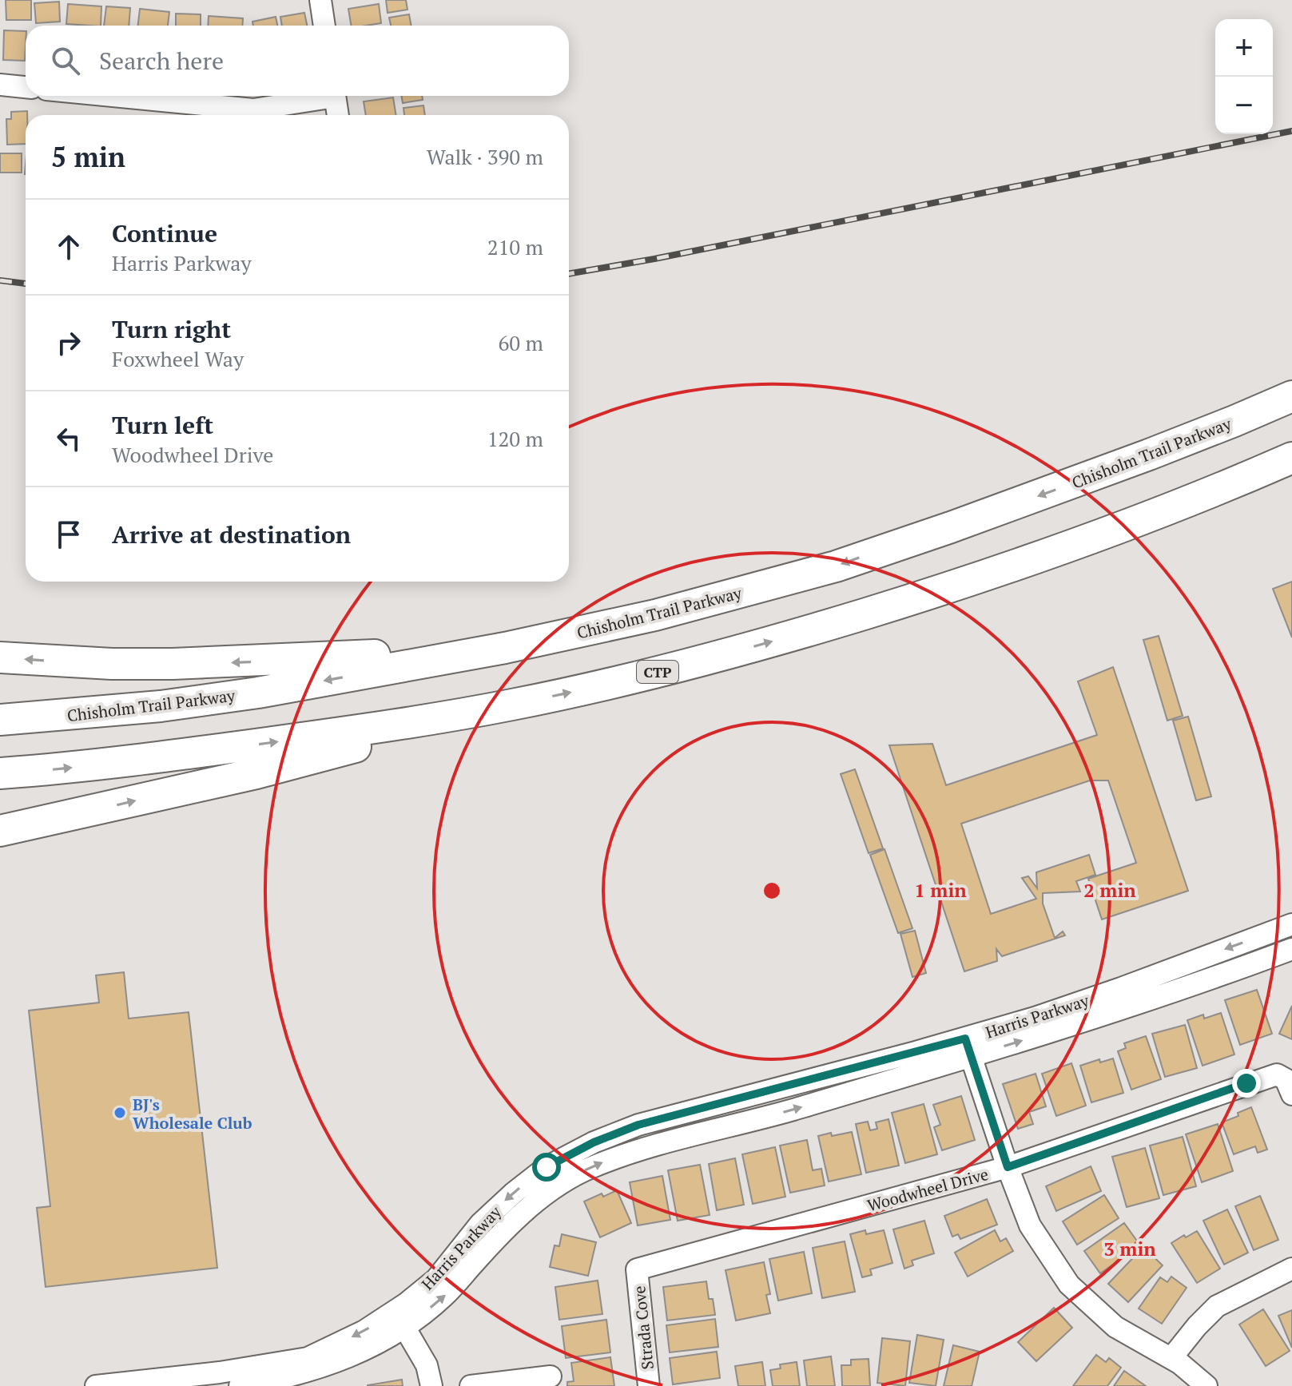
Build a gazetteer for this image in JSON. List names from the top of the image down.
{
  "streets": {
    "highway": ["Chisholm Trail Parkway", "CTP"],
    "street": ["Harris Parkway", "Woodwheel Drive", "Strada Cove"]
  },
  "crossings": [
    ["Woodwheel Drive", "Strada Cove"]
  ],
  "places": ["BJ's Wholesale Club"],
  "page": {
    "map_buttons": ["+", "−"],
    "search": "Search here",
    "heading": ["5 min", "Walk · 390 m"],
    "list": [
      ["Continue", "Harris Parkway", "210 m"],
      ["Turn right", "Foxwheel Way", "60 m"],
      ["Turn left", "Woodwheel Drive", "120 m"],
      "Arrive at destination"
    ]
  },
  "rings": ["1 min", "2 min", "3 min"]
}
